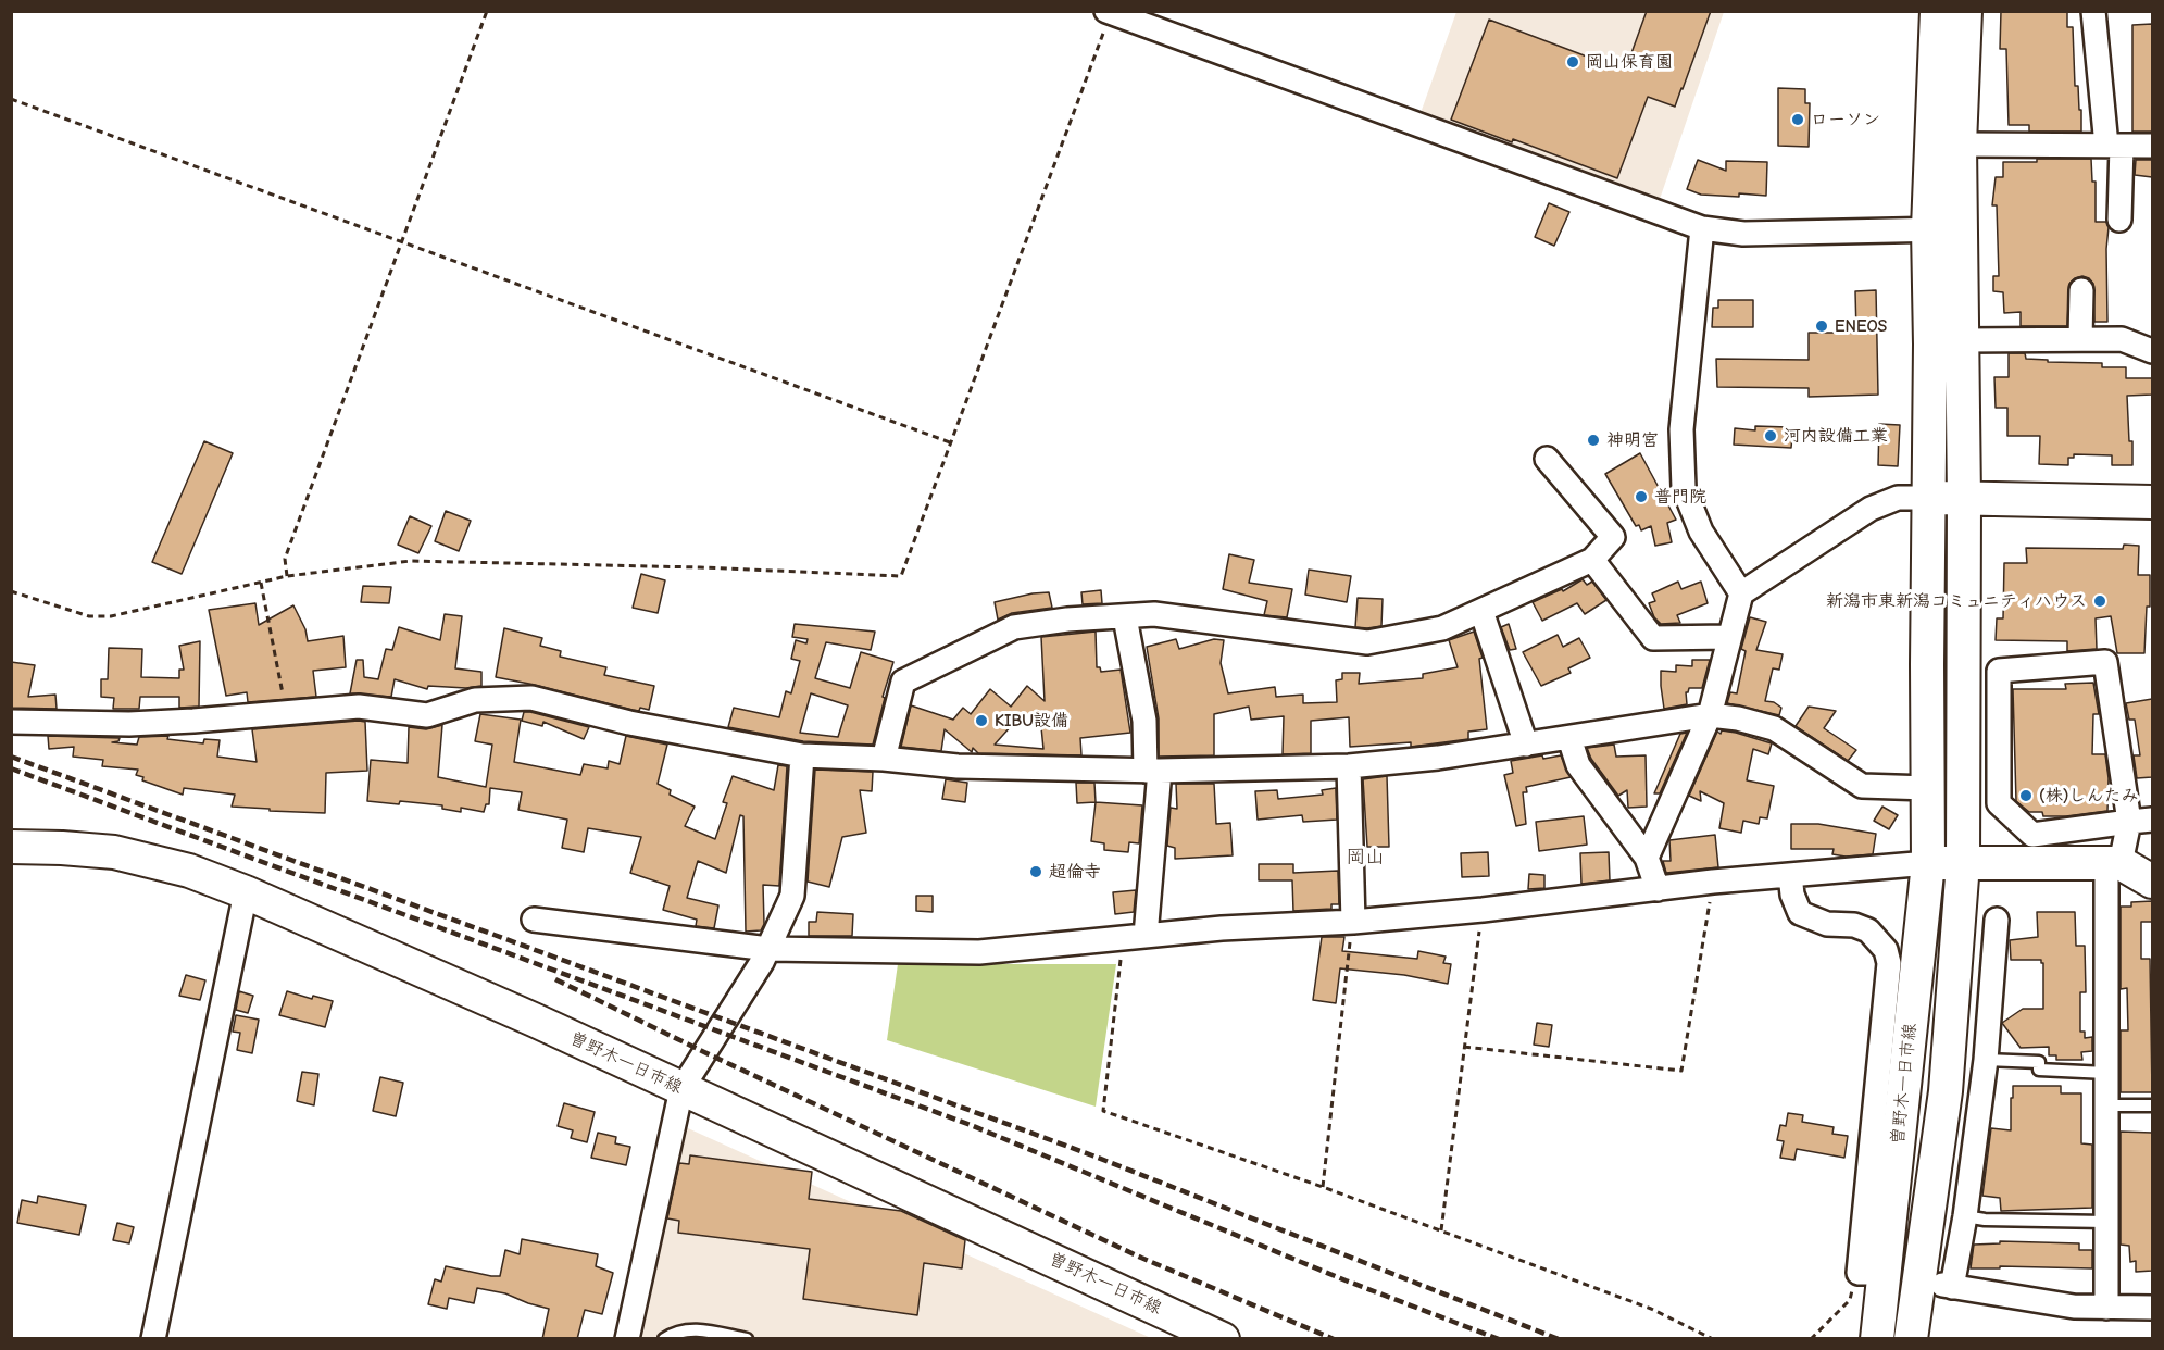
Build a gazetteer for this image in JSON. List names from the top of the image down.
{
  "streets": {
    "main road": ["曽野木一日市線"]
  },
  "districts": ["岡山"],
  "places": [
    "岡山保育園",
    "ローソン",
    "ENEOS",
    "河内設備工業",
    "神明宮",
    "普門院",
    "新潟市東新潟コミュニティハウス",
    "KIBU設備",
    "(株)しんたみ",
    "超倫寺"
  ]
}
